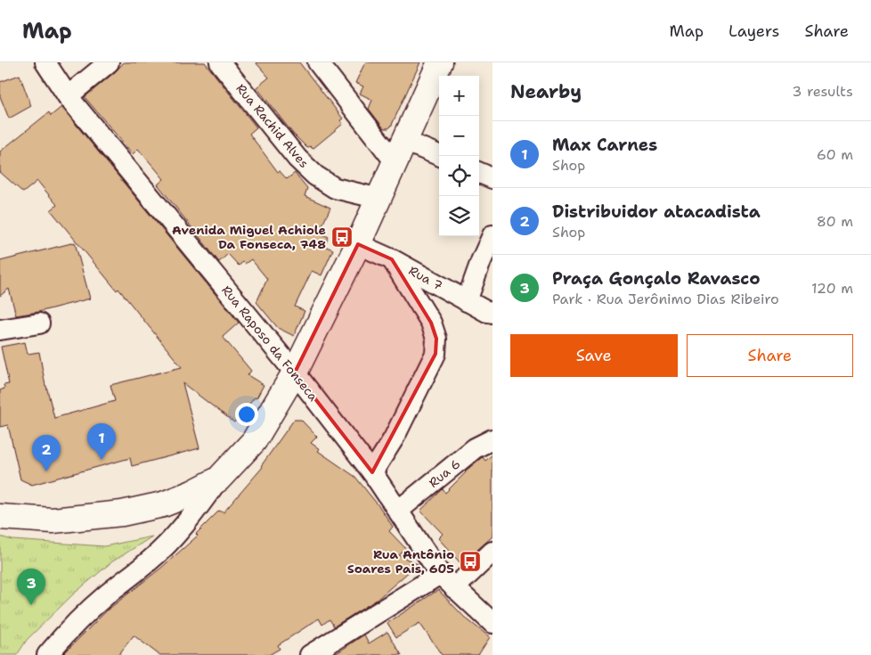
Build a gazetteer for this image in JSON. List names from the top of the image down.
{
  "streets": {
    "street": [
      "Rua Rachid Alves",
      "Rua 7",
      "Rua Raposo da Fonseca",
      "Rua 6"
    ]
  },
  "crossings": [
    ["Rua Raposo da Fonseca", "Rua 6"]
  ],
  "places": {
    "bus stop": ["Avenida Miguel Achiole Da Fonseca, 748", "Rua Antônio Soares Pais, 605"]
  },
  "page": {
    "header": "Map",
    "nav": ["Map", "Layers", "Share"],
    "heading": ["Nearby", "3 results"],
    "map_buttons": ["+", "−"],
    "list": [
      {
        "mark": "1",
        "name": "Max Carnes",
        "note": "Shop",
        "value": "60 m"
      },
      {
        "mark": "2",
        "name": "Distribuidor atacadista",
        "note": "Shop",
        "value": "80 m"
      },
      {
        "mark": "3",
        "name": "Praça Gonçalo Ravasco",
        "note": "Park · Rua Jerônimo Dias Ribeiro",
        "value": "120 m"
      }
    ],
    "buttons": ["Save", "Share"],
    "pins": ["1", "2", "3"]
  }
}
